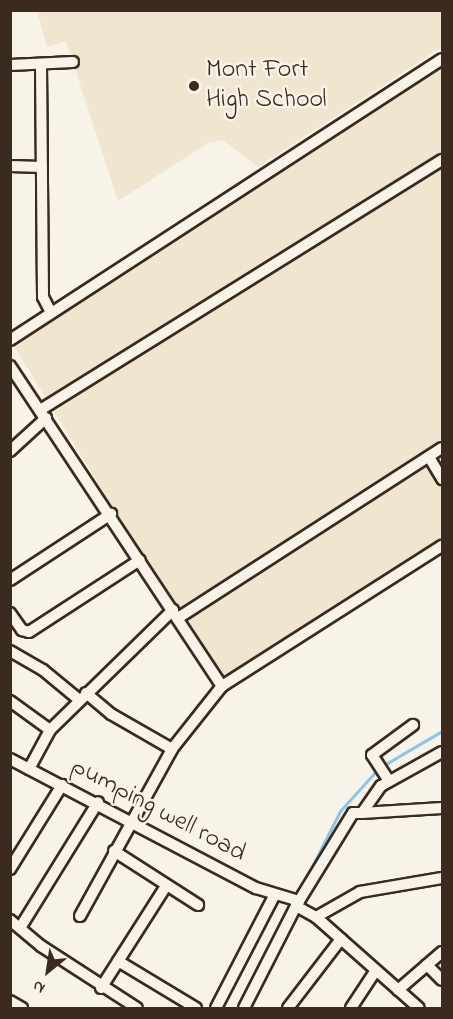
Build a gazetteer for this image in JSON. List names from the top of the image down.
{
  "streets": {
    "street": ["pumping well road"]
  },
  "places": ["Mont Fort High School"],
  "north": "bottom left"
}
